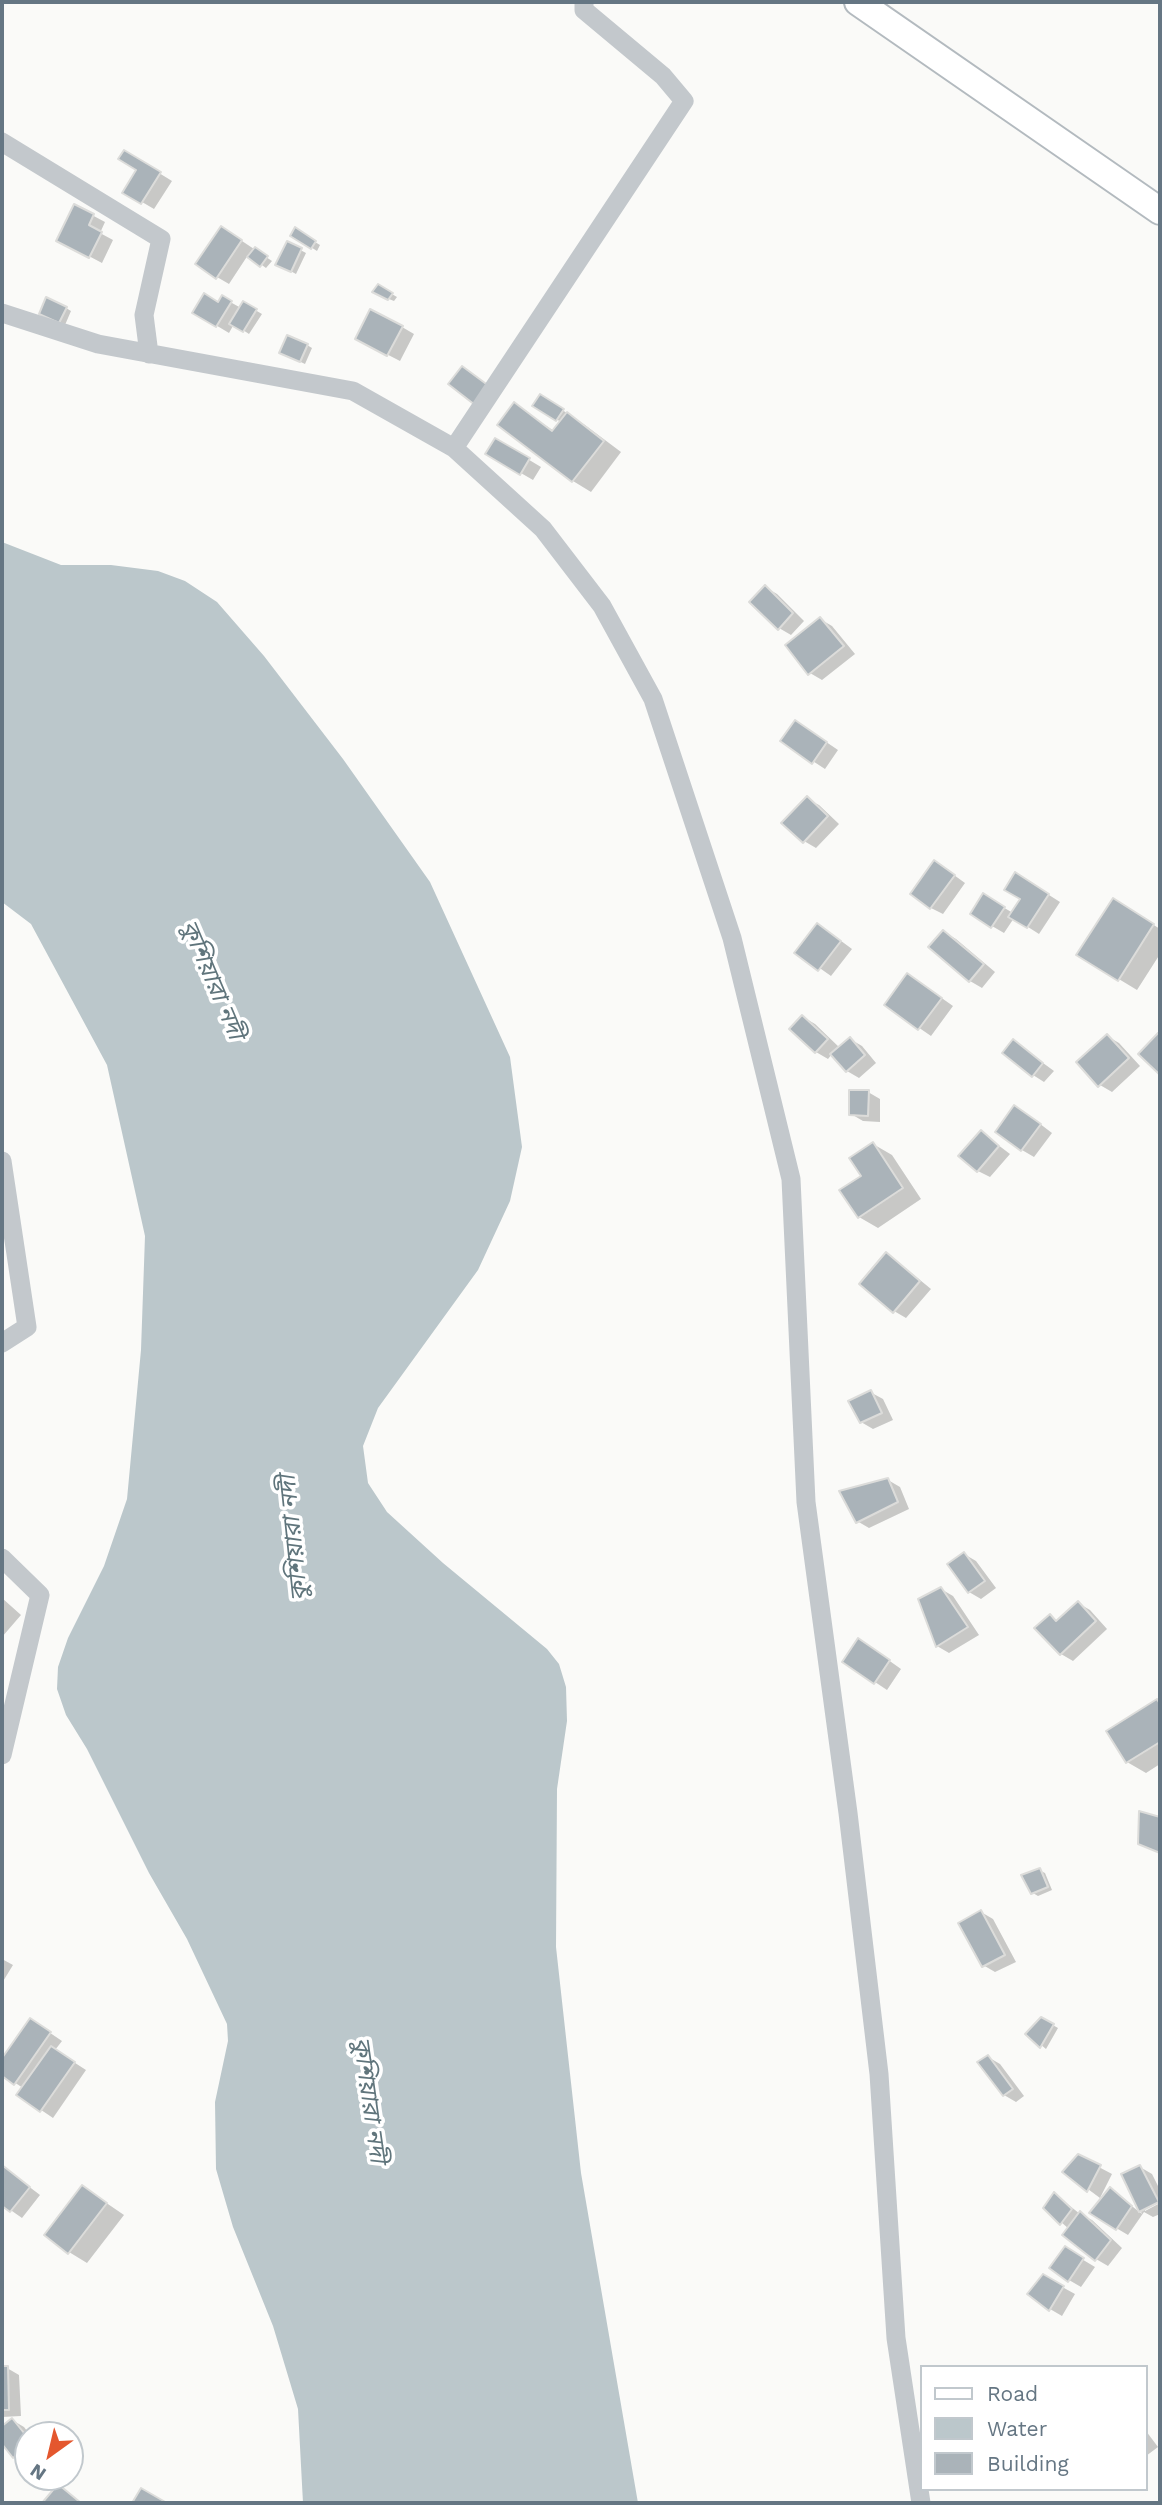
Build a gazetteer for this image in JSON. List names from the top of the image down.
{
  "water": ["কুশিয়ারা নদী"],
  "legend": ["Road", "Water", "Building"],
  "north": "bottom left"
}
